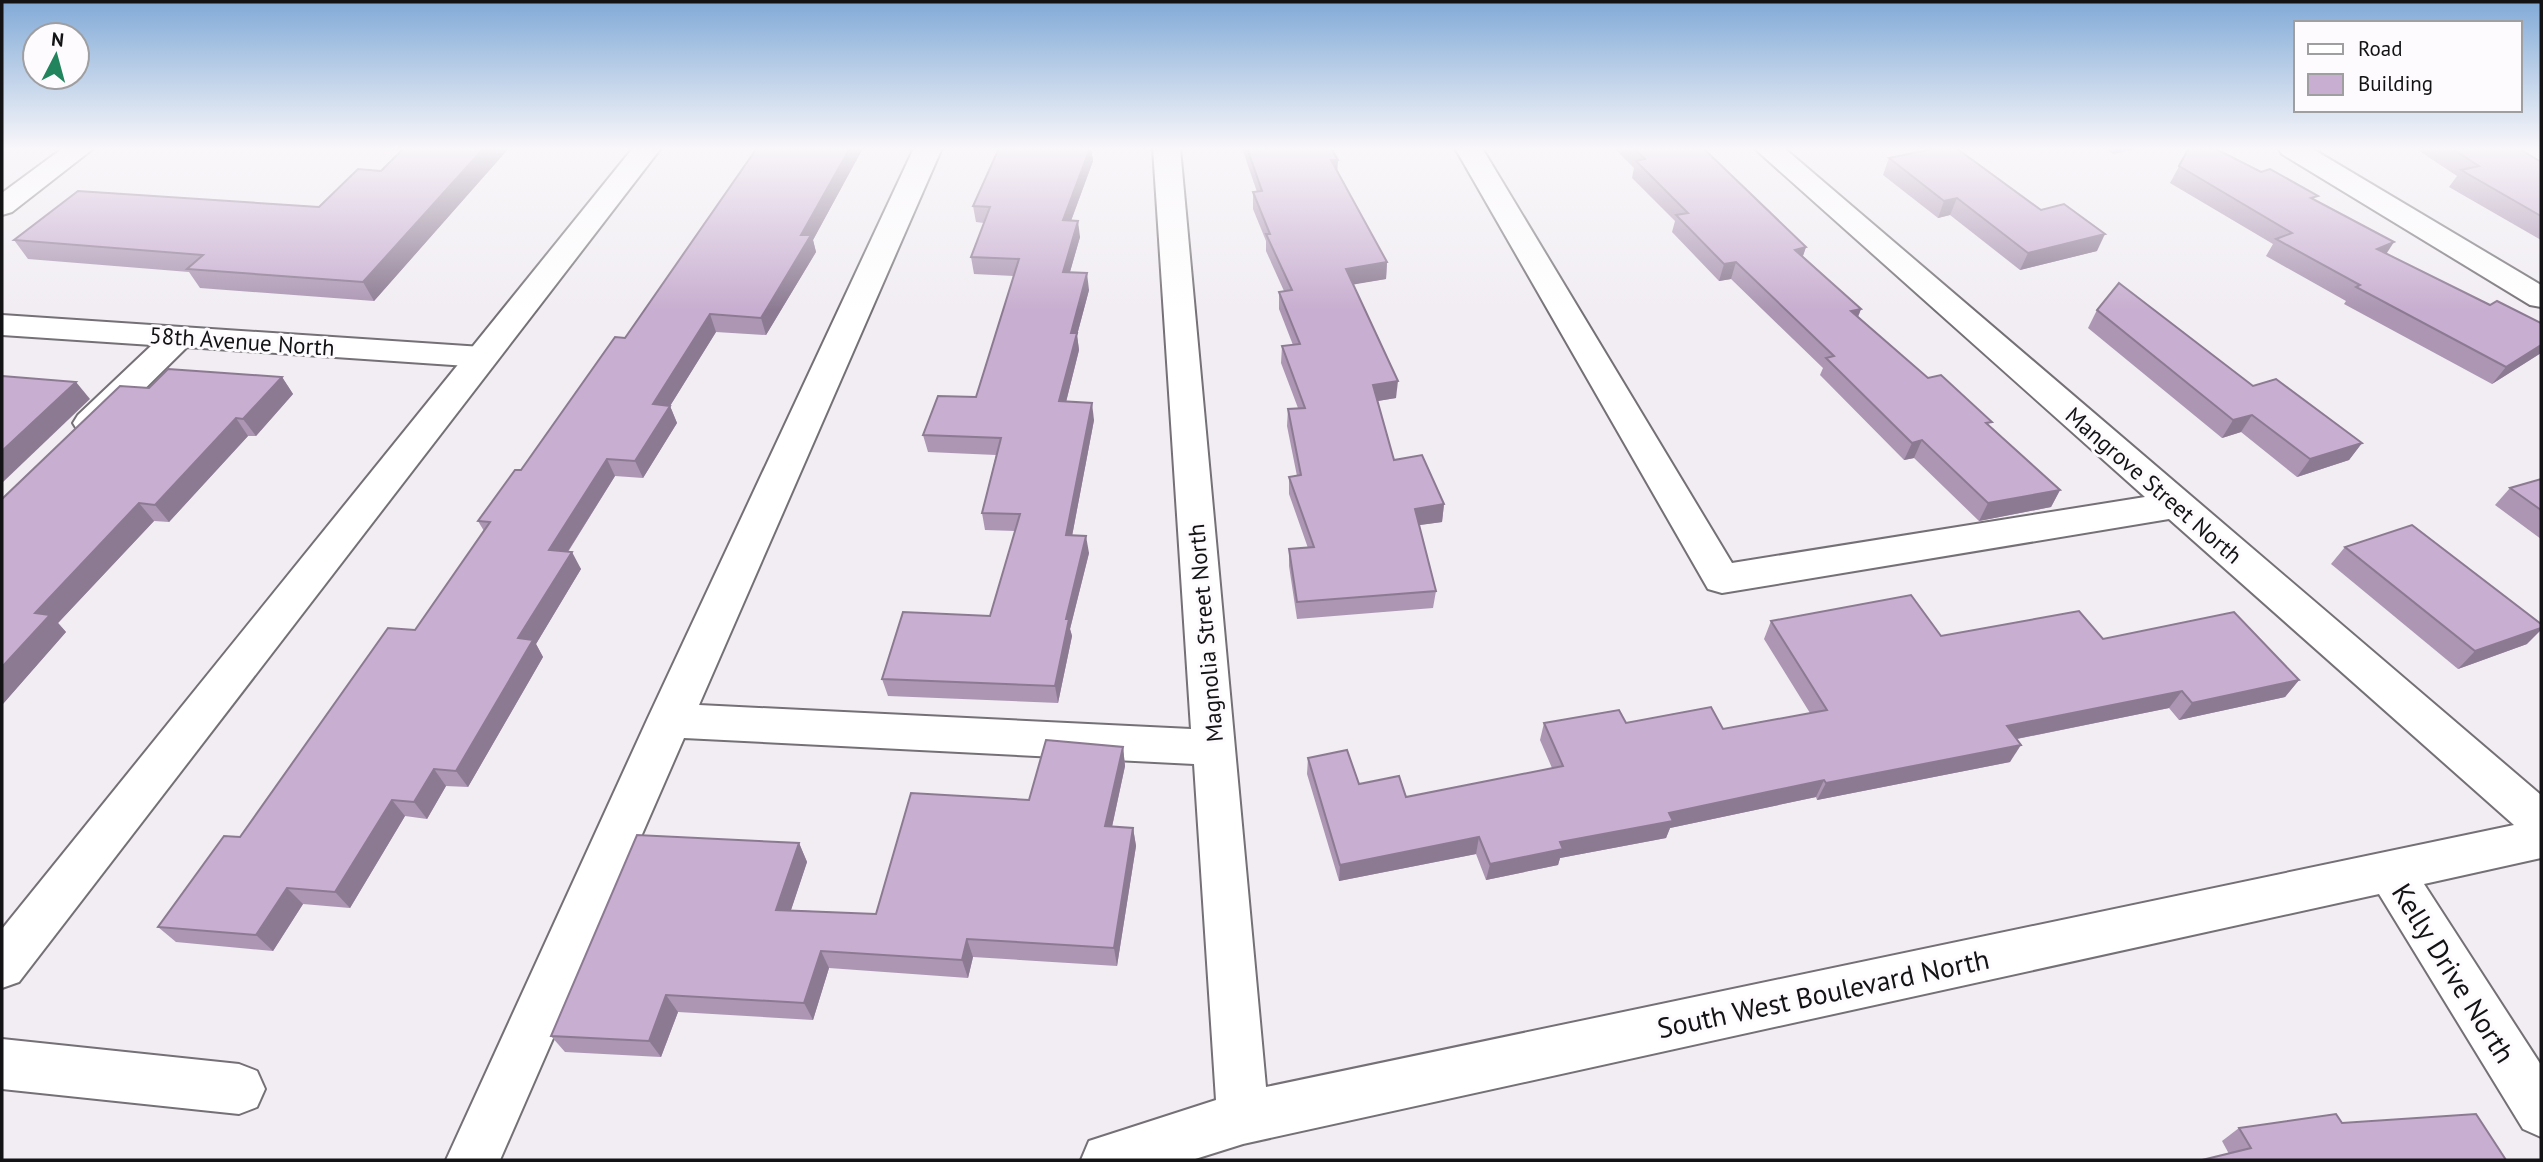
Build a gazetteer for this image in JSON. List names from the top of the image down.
{
  "streets": {
    "street": [
      "58th Avenue North",
      "Mangrove Street North",
      "Magnolia Street North",
      "Kelly Drive North",
      "South West Boulevard North"
    ]
  },
  "crossings": [
    ["Magnolia Street North", "South West Boulevard North"],
    ["Kelly Drive North", "South West Boulevard North"]
  ],
  "legend": ["Road", "Building"],
  "north": "top"
}
